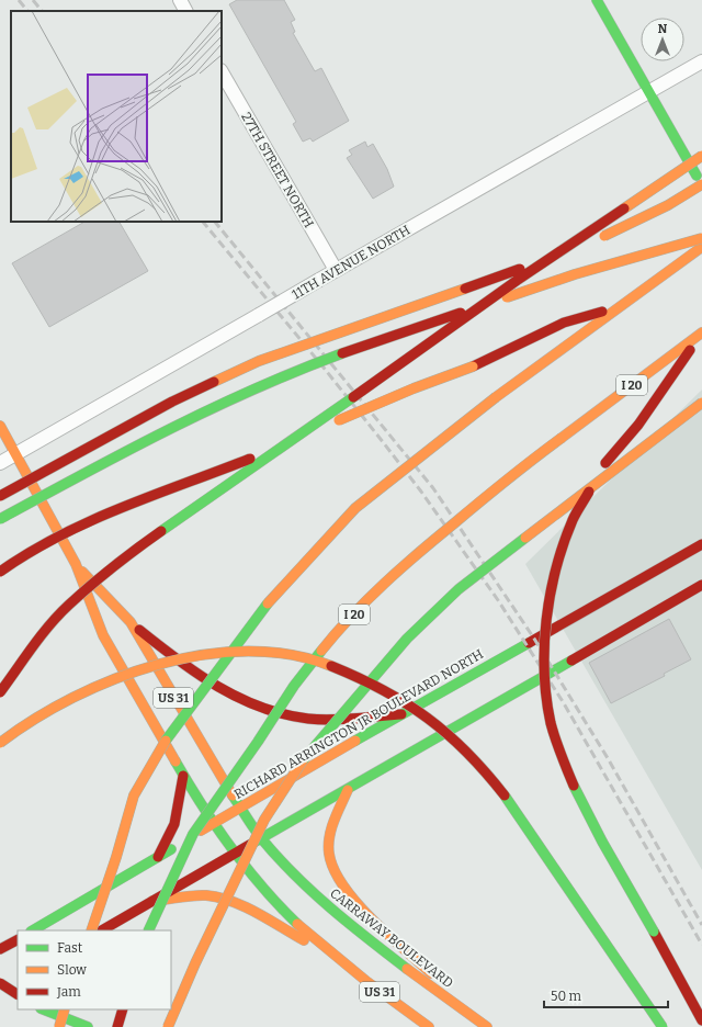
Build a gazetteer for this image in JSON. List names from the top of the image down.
{
  "streets": {
    "main road": [
      "I 20",
      "US 31",
      "RICHARD ARRINGTON JR BOULEVARD NORTH",
      "CARRAWAY BOULEVARD"
    ],
    "street": ["27TH STREET NORTH", "11TH AVENUE NORTH"]
  },
  "crossings": [
    ["27TH STREET NORTH", "11TH AVENUE NORTH"],
    ["11TH AVENUE NORTH", "CARRAWAY BOULEVARD"],
    ["RICHARD ARRINGTON JR BOULEVARD NORTH", "CARRAWAY BOULEVARD"]
  ],
  "legend": ["Fast", "Slow", "Jam"],
  "scale_bar": "50 m",
  "north": "top"
}
